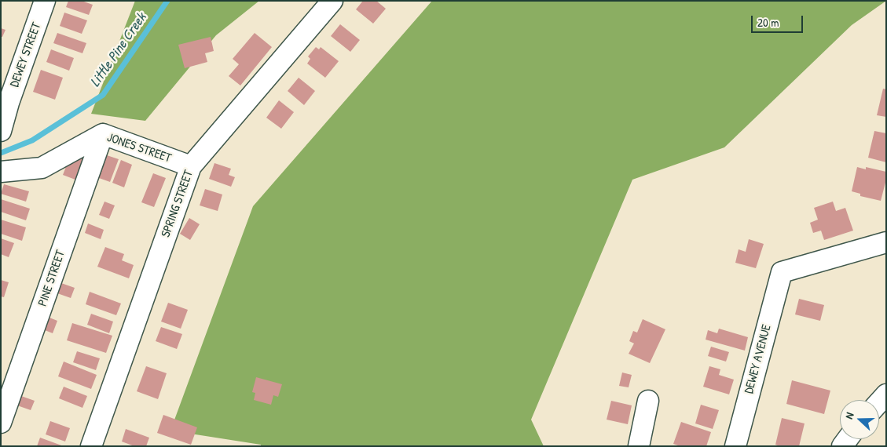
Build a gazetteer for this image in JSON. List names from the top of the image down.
{
  "streets": {
    "street": [
      "DEWEY STREET",
      "JONES STREET",
      "SPRING STREET",
      "PINE STREET",
      "DEWEY AVENUE"
    ]
  },
  "crossings": [
    ["JONES STREET", "SPRING STREET"],
    ["JONES STREET", "PINE STREET"]
  ],
  "water": ["Little Pine Creek"],
  "scale_bar": "20 m",
  "north": "left"
}
